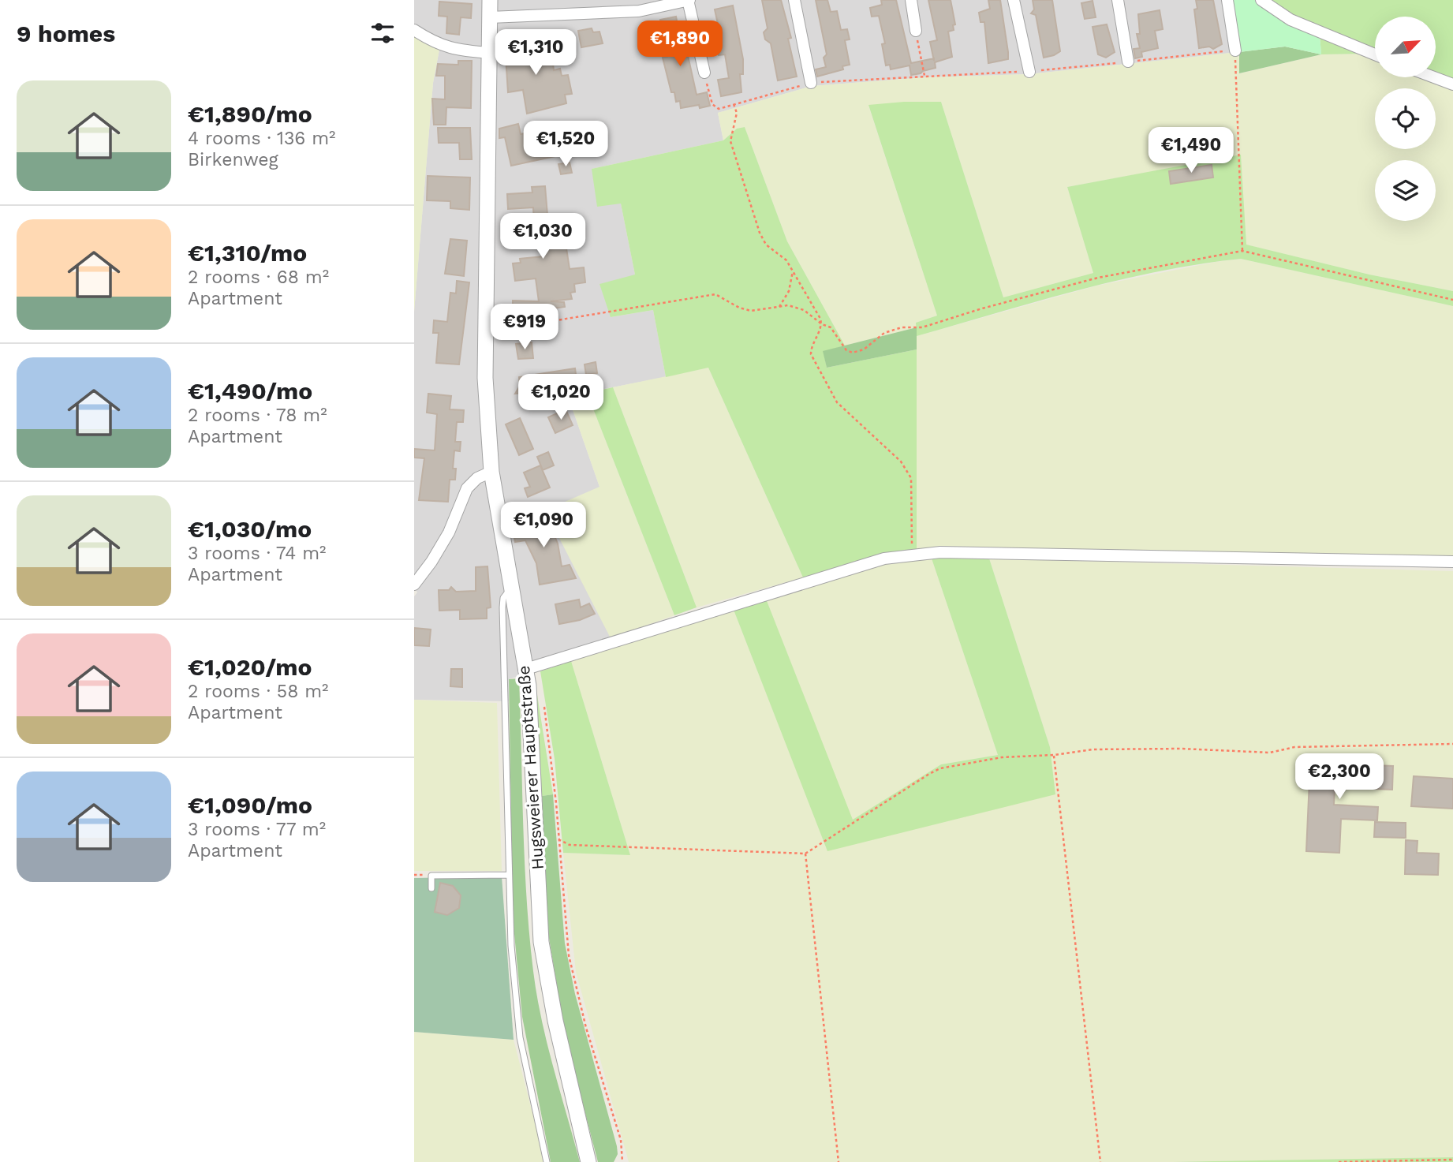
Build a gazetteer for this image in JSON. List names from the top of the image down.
{
  "streets": {
    "street": ["Hugsweierer Hauptstraße"]
  },
  "north": "top right",
  "page": {
    "heading": "9 homes",
    "price": [
      "€1,890",
      "€1,310",
      "€1,520",
      "€1,490",
      "€1,030",
      "€919",
      "€1,020",
      "€1,090",
      "€2,300"
    ],
    "list": [
      {
        "name": "€1,890/mo",
        "note": "4 rooms · 136 m² · Birkenweg"
      },
      {
        "name": "€1,310/mo",
        "note": "2 rooms · 68 m² · Apartment"
      },
      {
        "name": "€1,490/mo",
        "note": "2 rooms · 78 m² · Apartment"
      },
      {
        "name": "€1,030/mo",
        "note": "3 rooms · 74 m² · Apartment"
      },
      {
        "name": "€1,020/mo",
        "note": "2 rooms · 58 m² · Apartment"
      },
      {
        "name": "€1,090/mo",
        "note": "3 rooms · 77 m² · Apartment"
      }
    ]
  }
}
